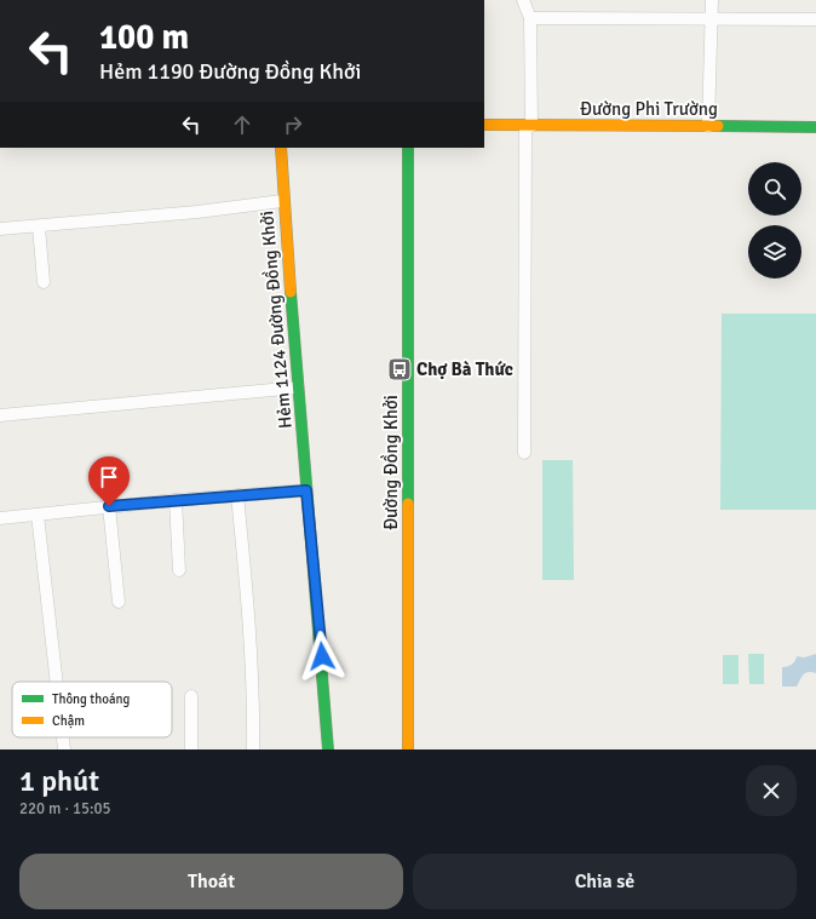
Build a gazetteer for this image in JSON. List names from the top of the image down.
{
  "streets": {
    "street": ["Đường Phi Trường", "Hẻm 1124 Đường Đồng Khởi", "Đường Đồng Khởi"]
  },
  "places": {
    "bus stop": ["Chợ Bà Thức"]
  },
  "legend": ["Thông thoáng", "Chậm"],
  "page": {
    "turn": ["100 m", "Hẻm 1190 Đường Đồng Khởi"],
    "heading": ["1 phút", "220 m · 15:05"],
    "buttons": ["Thoát", "Chia sẻ"]
  }
}
